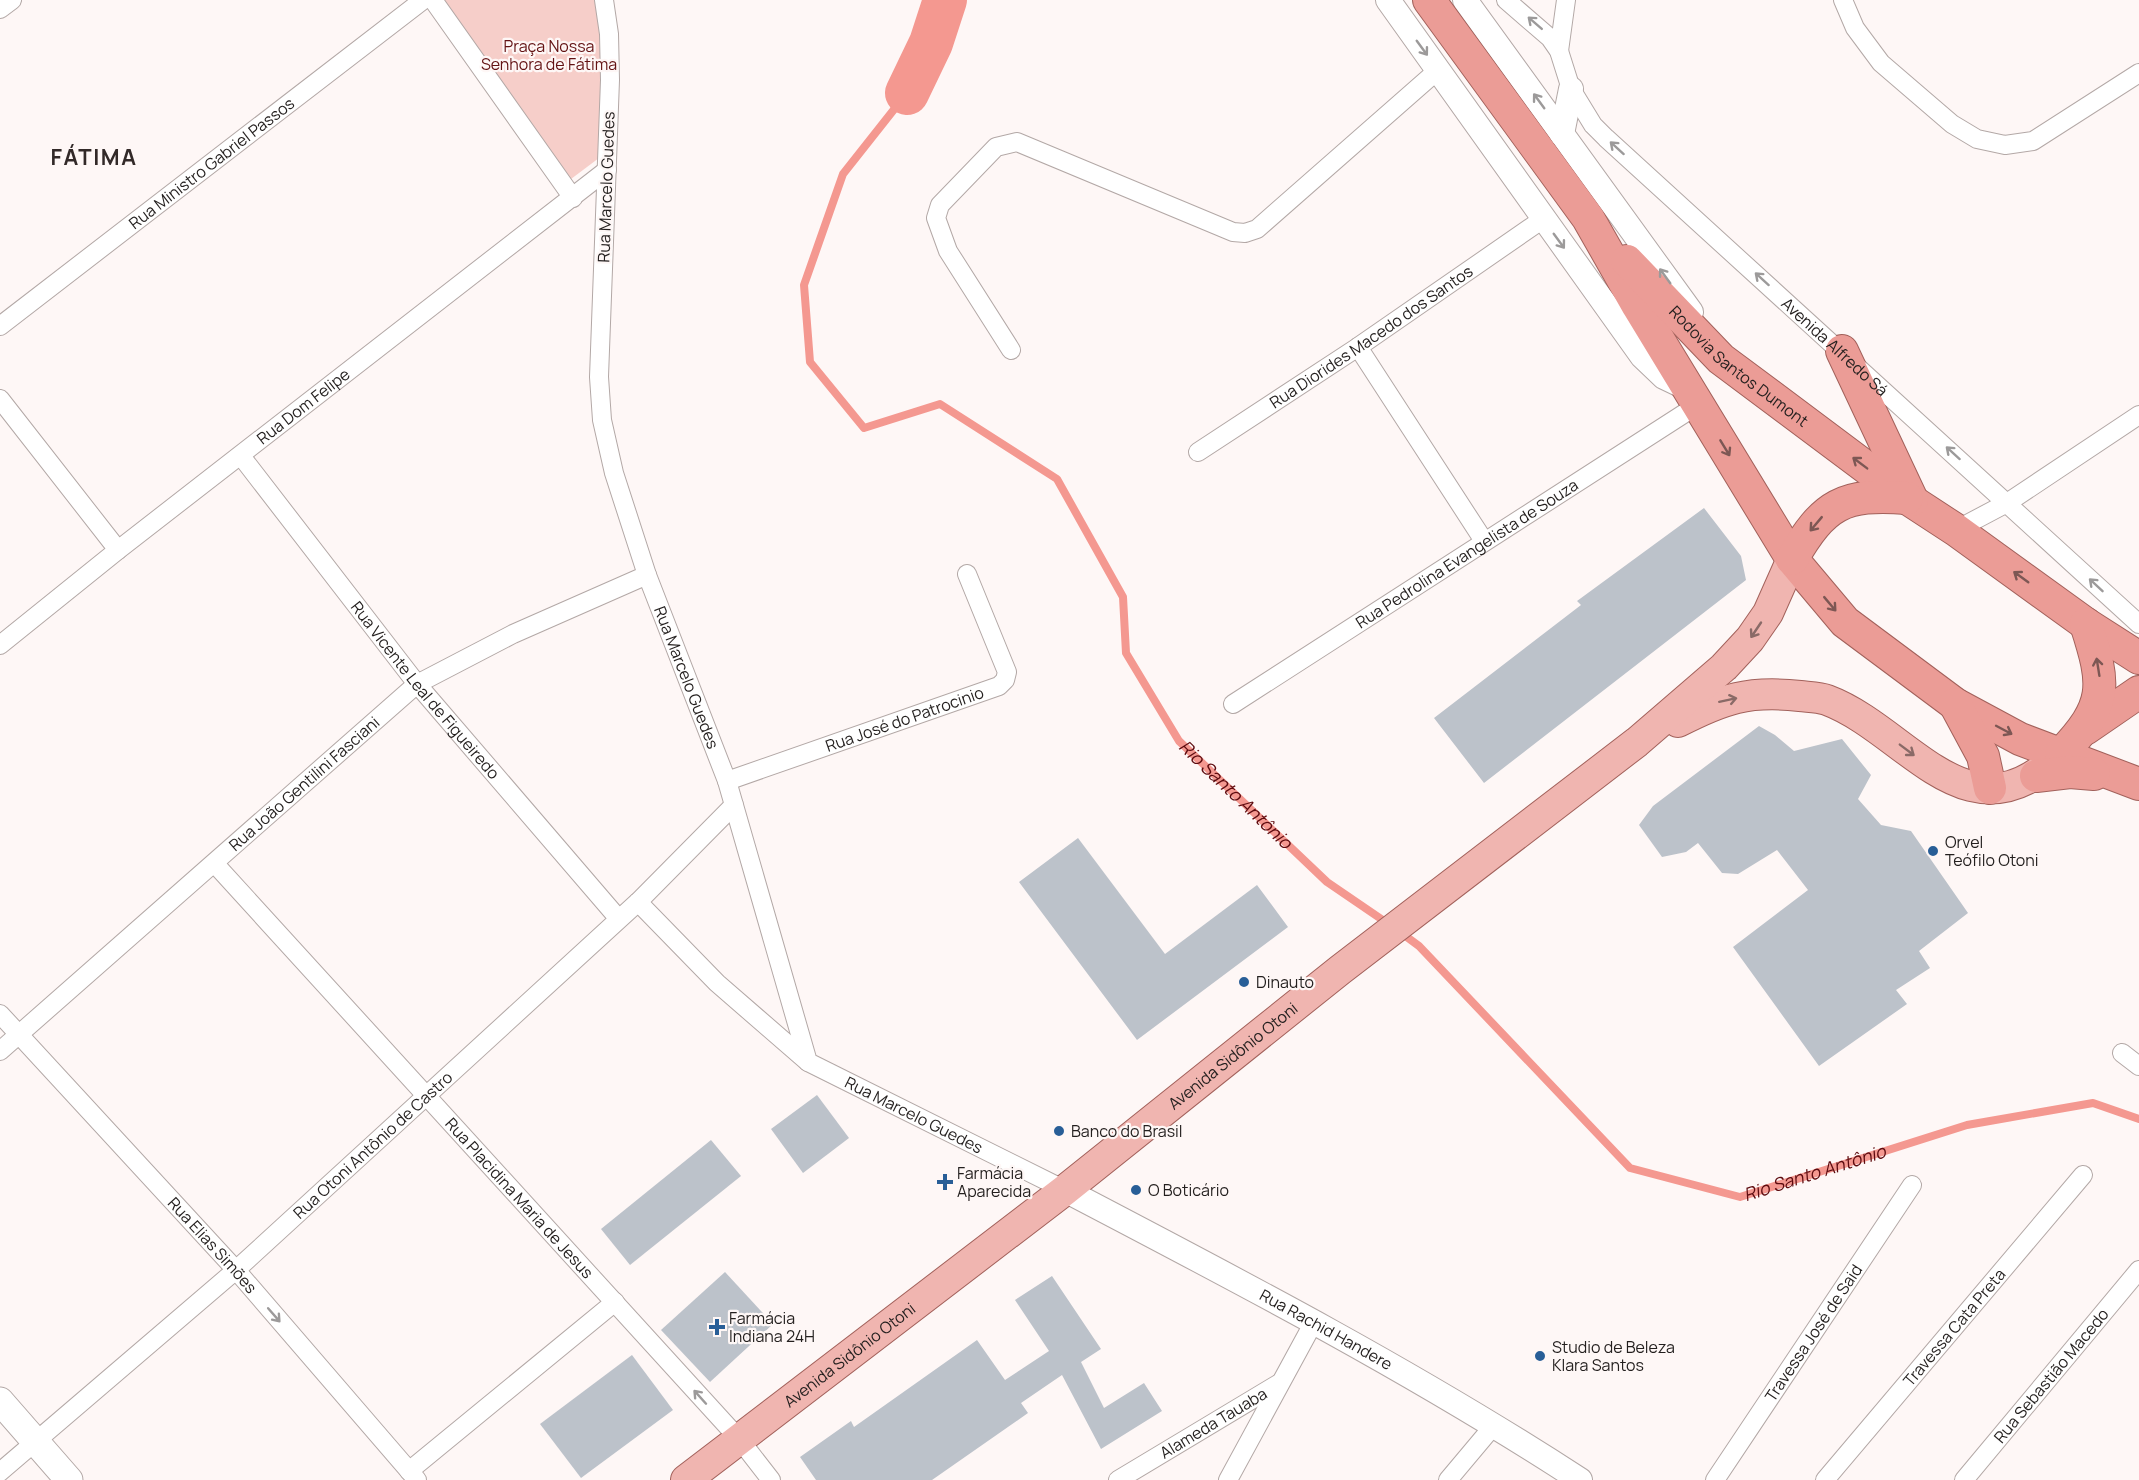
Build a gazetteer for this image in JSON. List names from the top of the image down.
{
  "streets": {
    "highway": ["Rodovia Santos Dumont"],
    "main road": ["Avenida Sidônio Otoni"],
    "street": [
      "Rua Ministro Gabriel Passos",
      "Rua Marcelo Guedes",
      "Rua Diorides Macedo dos Santos",
      "Avenida Alfredo Sá",
      "Rua Dom Felipe",
      "Rua Pedrolina Evangelista de Souza",
      "Rua Vicente Leal de Figueiredo",
      "Rua José do Patrocinio",
      "Rua João Gentilini Fasciani",
      "Rua Otoni Antônio de Castro",
      "Rua Placidina Maria de Jesus",
      "Rua Elias Simões",
      "Travessa Cata Preta",
      "Rua Rachid Handere",
      "Travessa José de Said",
      "Rua Sebastião Macedo",
      "Alameda Tauaba"
    ]
  },
  "crossings": [
    ["Rua Marcelo Guedes", "Rua Dom Felipe"],
    ["Rua Marcelo Guedes", "Rua José do Patrocinio"],
    ["Rua Marcelo Guedes", "Rua João Gentilini Fasciani"],
    ["Rua Marcelo Guedes", "Avenida Sidônio Otoni"],
    ["Rua Marcelo Guedes", "Rua Otoni Antônio de Castro"],
    ["Rua Marcelo Guedes", "Rua Rachid Handere"],
    ["Rua Dom Felipe", "Rua Vicente Leal de Figueiredo"],
    ["Rua Vicente Leal de Figueiredo", "Rua João Gentilini Fasciani"],
    ["Rua Vicente Leal de Figueiredo", "Rua Otoni Antônio de Castro"],
    ["Rua João Gentilini Fasciani", "Rua Placidina Maria de Jesus"],
    ["Rua João Gentilini Fasciani", "Rua Elias Simões"],
    ["Avenida Sidônio Otoni", "Rua Placidina Maria de Jesus"],
    ["Avenida Sidônio Otoni", "Rua Rachid Handere"],
    ["Rua Otoni Antônio de Castro", "Rua Placidina Maria de Jesus"],
    ["Rua Otoni Antônio de Castro", "Rua Elias Simões"]
  ],
  "one_way": ["Rua Elias Simões"],
  "districts": ["FÁTIMA"],
  "water": ["Rio Santo Antônio"],
  "parks": ["Praça Nossa Senhora de Fátima"],
  "places": {
    "other": [
      "Orvel Teófilo Otoni",
      "Dinauto",
      "Banco do Brasil",
      "O Boticário",
      "Studio de Beleza Klara Santos"
    ],
    "health": ["Farmácia Aparecida", "Farmácia Indiana 24H"]
  }
}
